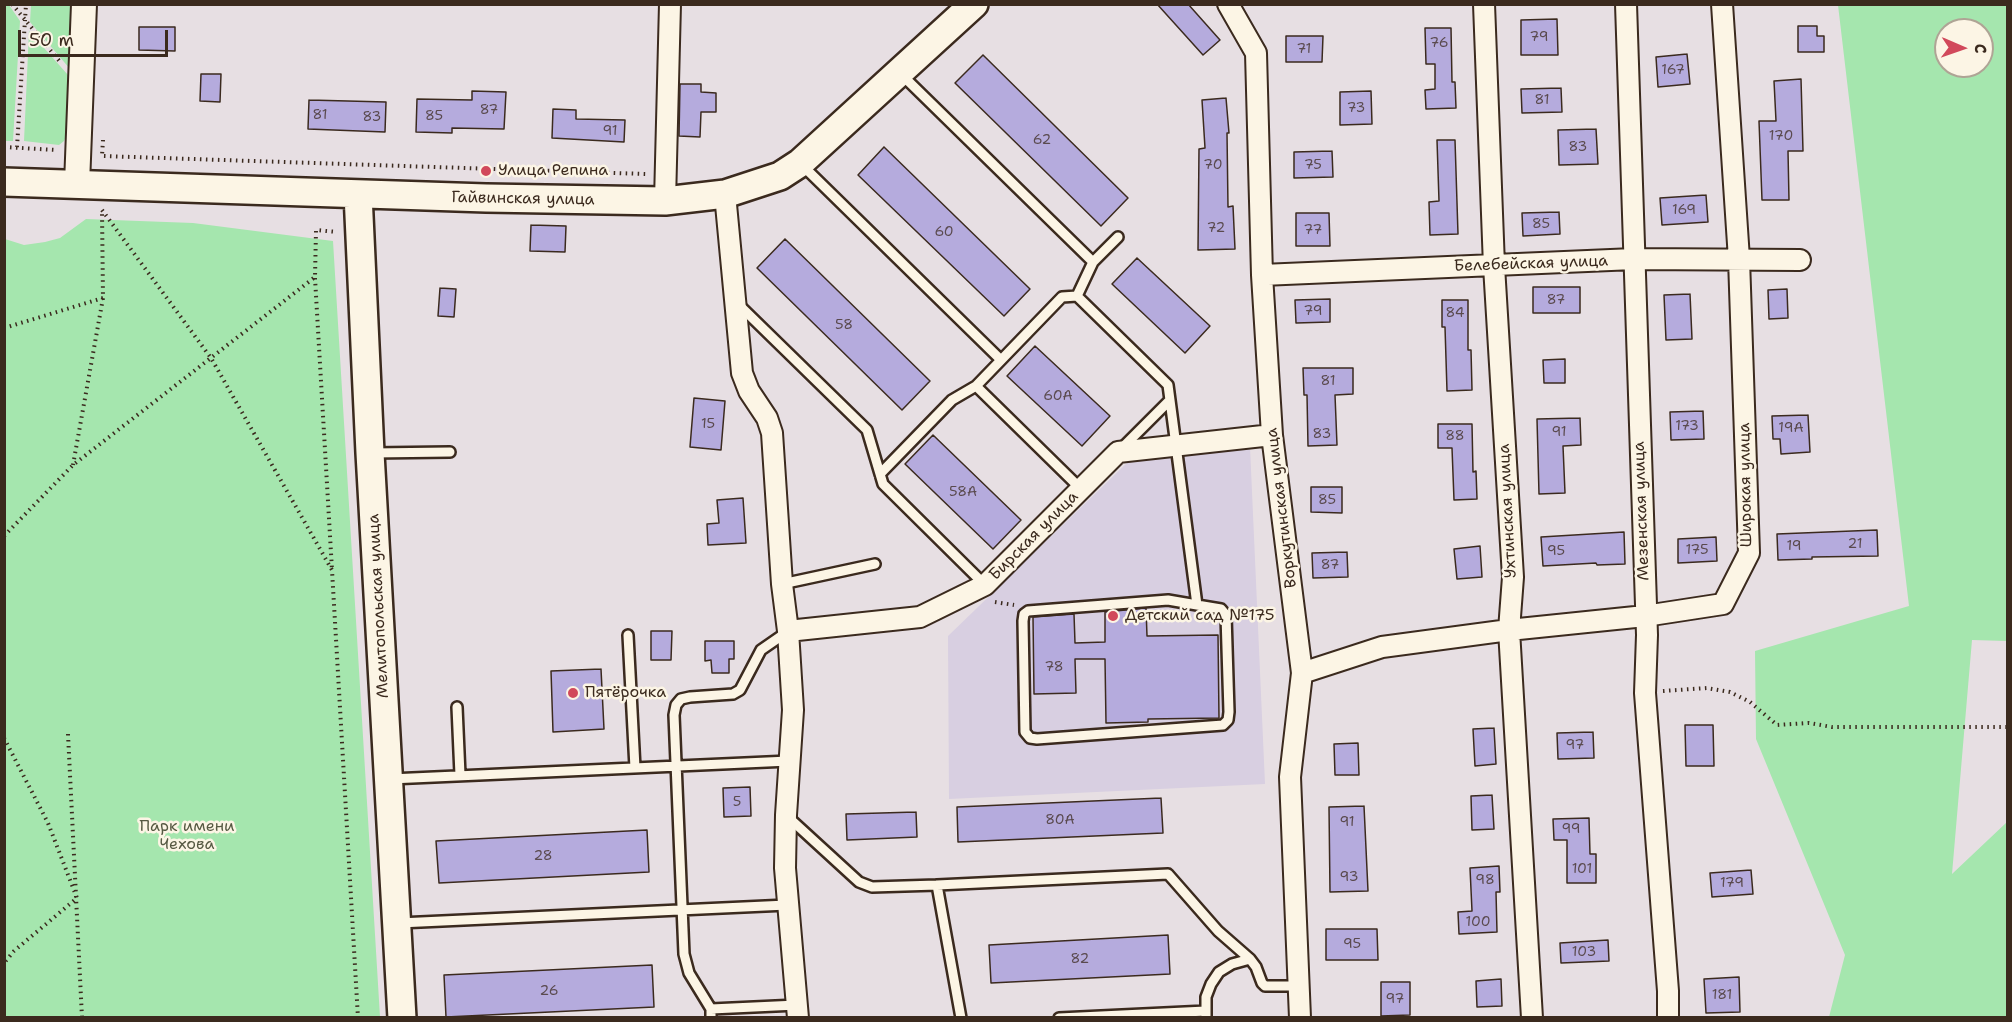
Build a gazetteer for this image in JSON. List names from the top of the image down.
{
  "streets": {
    "main road": ["Гайвинская улица", "Мелитопольская улица"],
    "street": [
      "Белебейская улица",
      "Широкая улица",
      "Воркутинская улица",
      "Ухтинская улица",
      "Мезенская улица",
      "Бирская улица"
    ]
  },
  "crossings": [
    ["Гайвинская улица", "Мелитопольская улица"],
    ["Белебейская улица", "Широкая улица"],
    ["Белебейская улица", "Воркутинская улица"],
    ["Белебейская улица", "Ухтинская улица"],
    ["Белебейская улица", "Мезенская улица"],
    ["Широкая улица", "Воркутинская улица"],
    ["Широкая улица", "Ухтинская улица"],
    ["Широкая улица", "Мезенская улица"]
  ],
  "parks": ["Парк имени Чехова"],
  "places": ["Улица Репина", "Детский сад №175", "Пятёрочка"],
  "house_numbers": [
    "79",
    "76",
    "71",
    "167",
    "81",
    "73",
    "87",
    "81",
    "85",
    "83",
    "91",
    "170",
    "62",
    "83",
    "70",
    "75",
    "169",
    "85",
    "72",
    "77",
    "60",
    "87",
    "79",
    "84",
    "58",
    "81",
    "60А",
    "15",
    "173",
    "19А",
    "91",
    "83",
    "88",
    "58А",
    "85",
    "21",
    "19",
    "175",
    "95",
    "87",
    "78",
    "97",
    "5",
    "80А",
    "91",
    "99",
    "28",
    "101",
    "93",
    "98",
    "179",
    "100",
    "95",
    "103",
    "82",
    "26",
    "181",
    "97"
  ],
  "scale_bar": "50 m",
  "north": "right"
}
